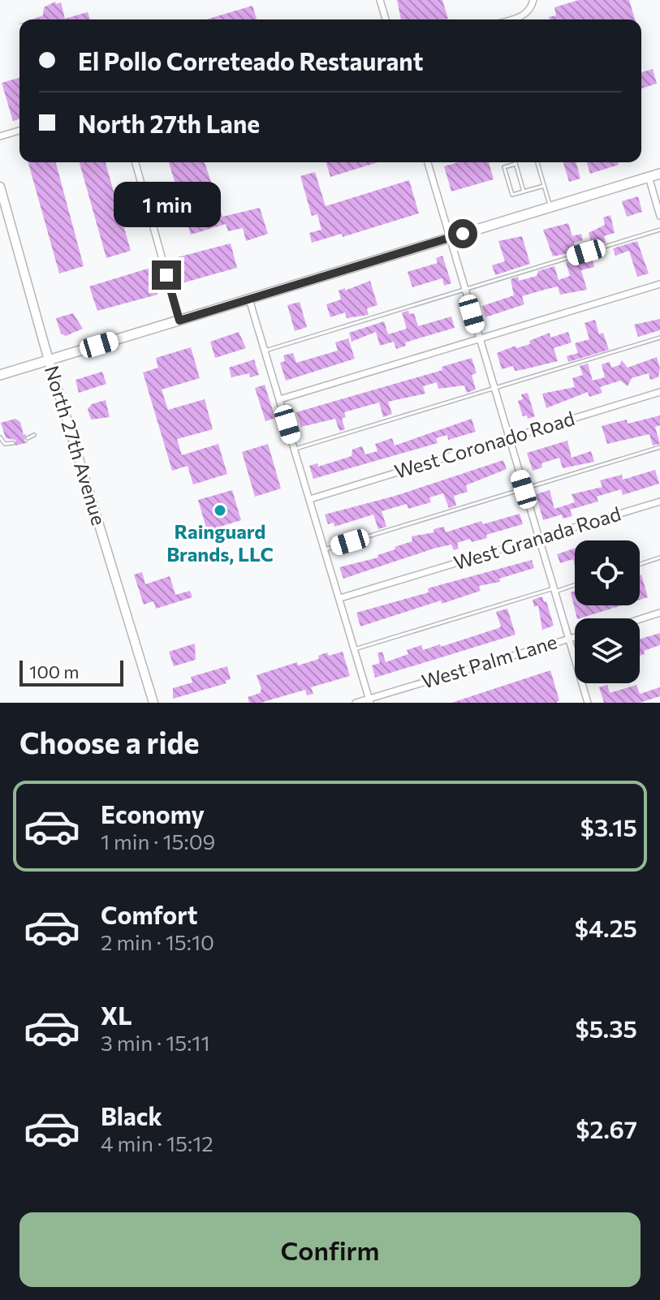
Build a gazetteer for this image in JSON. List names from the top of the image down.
{
  "streets": {
    "main road": ["North 27th Avenue"],
    "street": ["West Coronado Road", "West Granada Road", "West Palm Lane"]
  },
  "places": ["Rainguard Brands, LLC"],
  "scale_bar": "100 m",
  "page": {
    "banner": ["El Pollo Correteado Restaurant", "North 27th Lane"],
    "bubble": "1 min",
    "scale": "100 m",
    "heading": "Choose a ride",
    "list": [
      {
        "name": "Economy",
        "note": "1 min · 15:09",
        "value": "$3.15"
      },
      {
        "name": "Comfort",
        "note": "2 min · 15:10",
        "value": "$4.25"
      },
      {
        "name": "XL",
        "note": "3 min · 15:11",
        "value": "$5.35"
      },
      {
        "name": "Black",
        "note": "4 min · 15:12",
        "value": "$2.67"
      }
    ],
    "buttons": "Confirm"
  }
}
